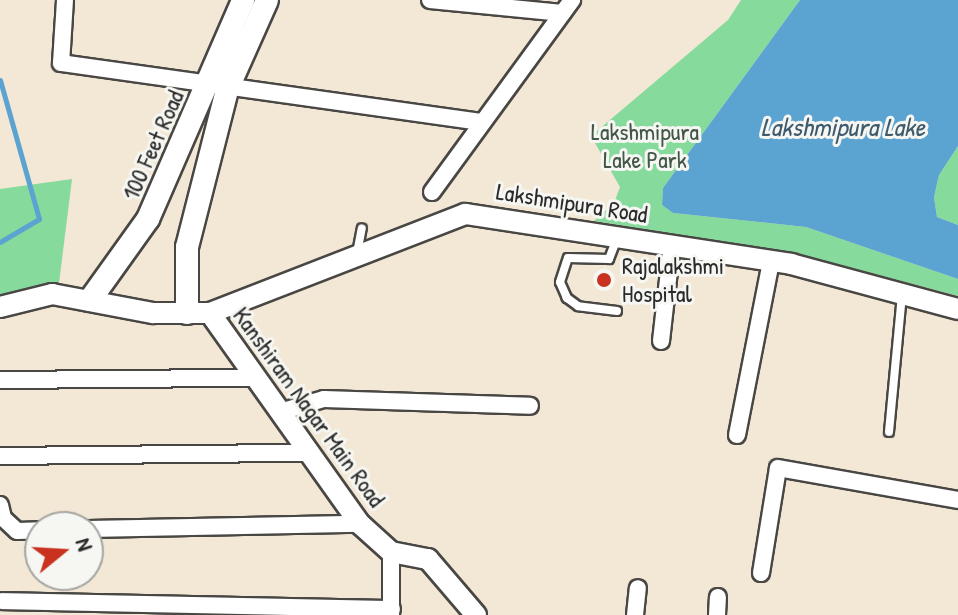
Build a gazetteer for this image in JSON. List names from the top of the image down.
{
  "streets": {
    "main road": ["100 Feet Road"],
    "street": ["Lakshmipura Road", "Kanshiram Nagar Main Road"]
  },
  "crossings": [
    ["100 Feet Road", "Lakshmipura Road"],
    ["100 Feet Road", "Kanshiram Nagar Main Road"],
    ["Lakshmipura Road", "Kanshiram Nagar Main Road"]
  ],
  "water": ["Lakshmipura Lake"],
  "parks": ["Lakshmipura Lake Park"],
  "places": ["Rajalakshmi Hospital"],
  "north": "right"
}
